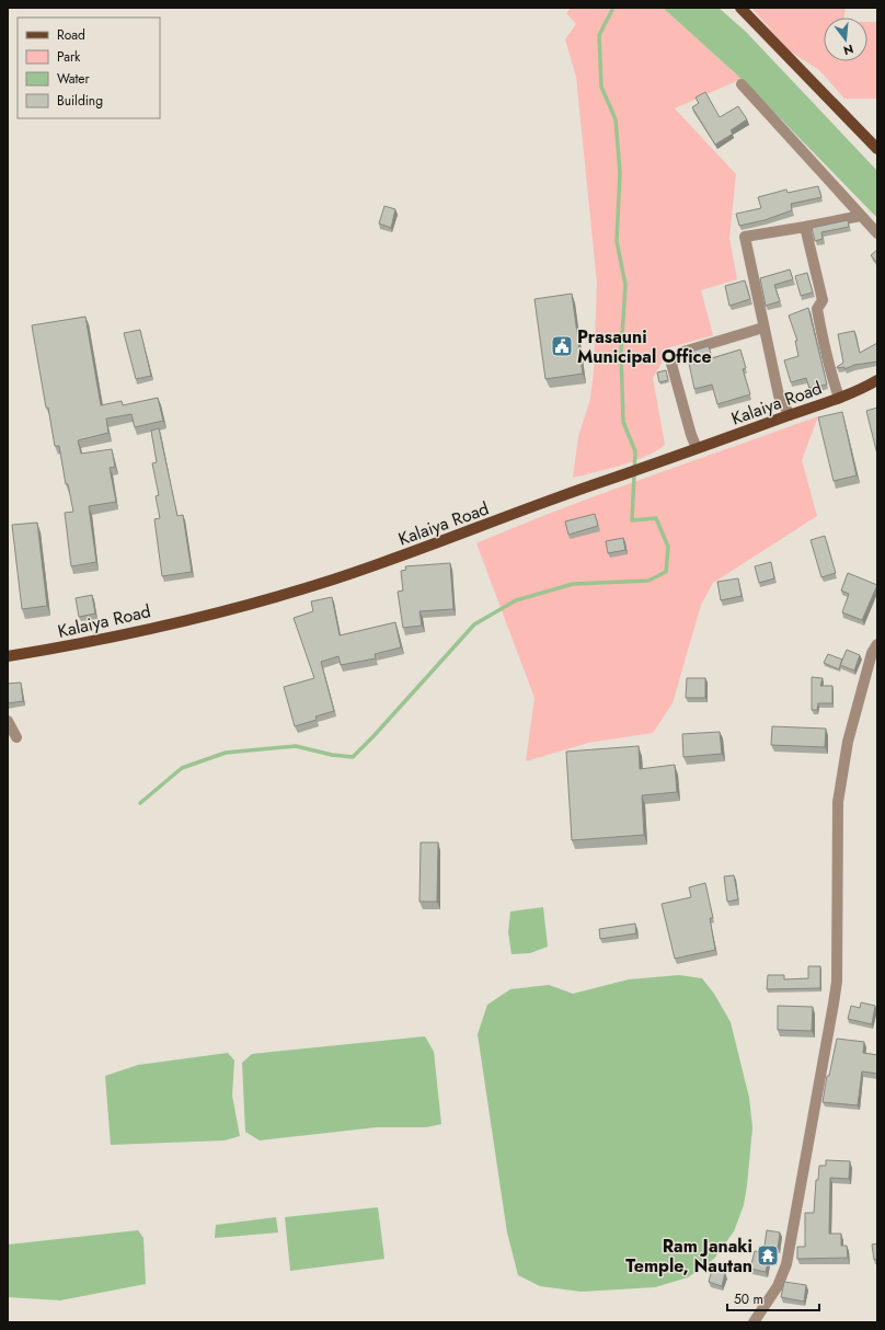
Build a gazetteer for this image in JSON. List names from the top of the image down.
{
  "streets": {
    "main road": ["Kalaiya Road"]
  },
  "places": {
    "public building": ["Prasauni Municipal Office"],
    "temple": ["Ram Janaki Temple, Nautan"]
  },
  "legend": [
    "Road",
    "Park",
    "Water",
    "Building"
  ],
  "scale_bar": "50 m",
  "north": "bottom"
}
